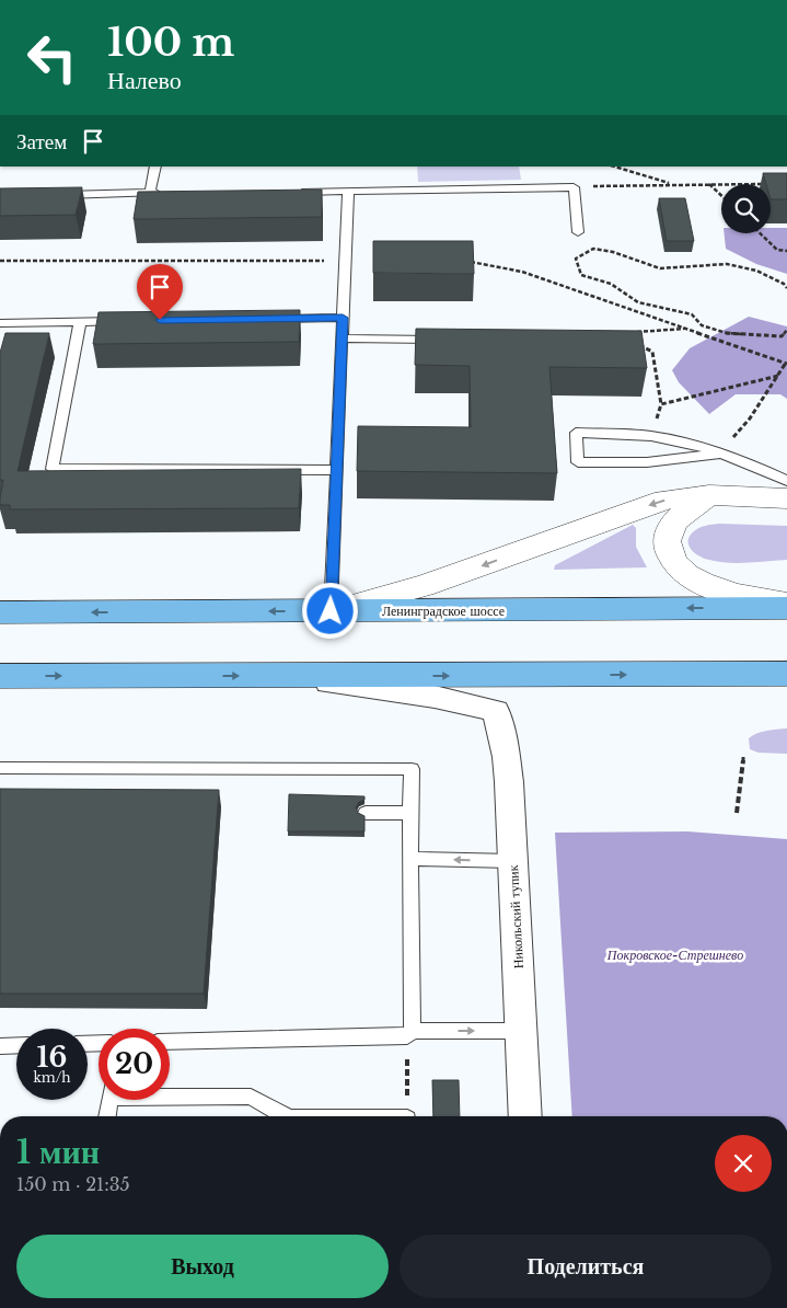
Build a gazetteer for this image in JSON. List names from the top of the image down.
{
  "streets": {
    "main road": ["Ленинградское шоссе"],
    "street": ["Никольский тупик"]
  },
  "parks": ["Покровское-Стрешнево"],
  "page": {
    "turn": ["100 m", "Налево"],
    "then": "Затем",
    "speed": "16 km/h",
    "limit": "20",
    "heading": ["1 мин", "150 m · 21:35"],
    "buttons": ["Выход", "Поделиться"]
  }
}
